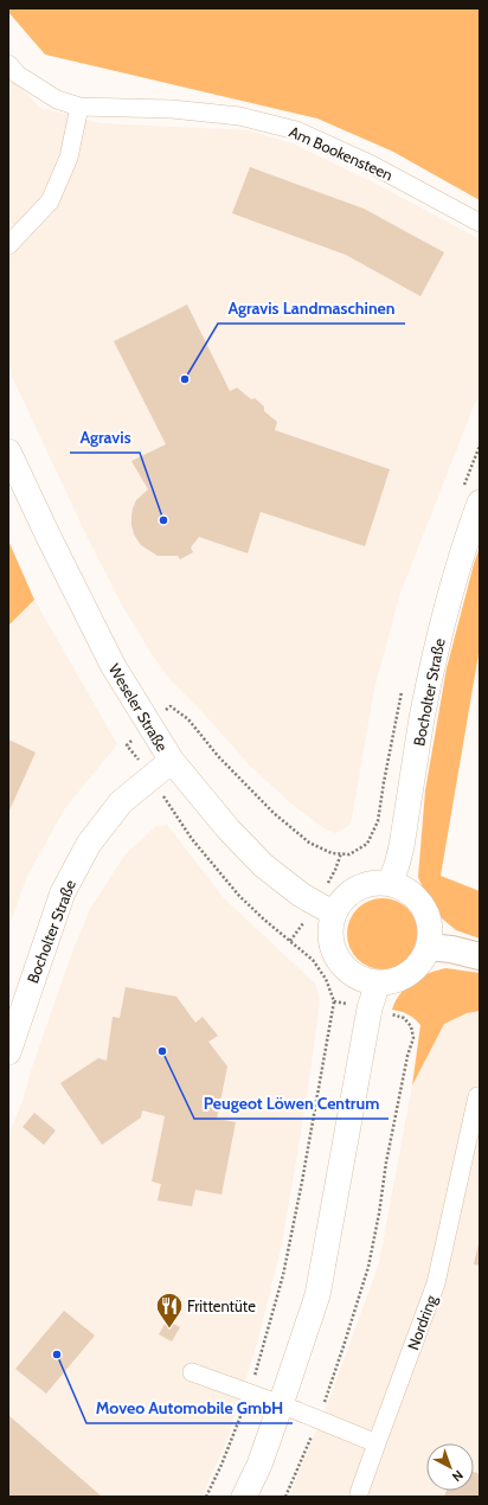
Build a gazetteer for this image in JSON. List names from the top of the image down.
{
  "streets": {
    "main road": ["Bocholter Straße", "Weseler Straße"],
    "street": ["Am Bookensteen", "Nordring"]
  },
  "crossings": [
    ["Bocholter Straße", "Weseler Straße"]
  ],
  "places": {
    "other": [
      "Agravis Landmaschinen",
      "Agravis",
      "Peugeot Löwen Centrum",
      "Moveo Automobile GmbH"
    ],
    "restaurant": ["Frittentüte"]
  },
  "north": "bottom right"
}
